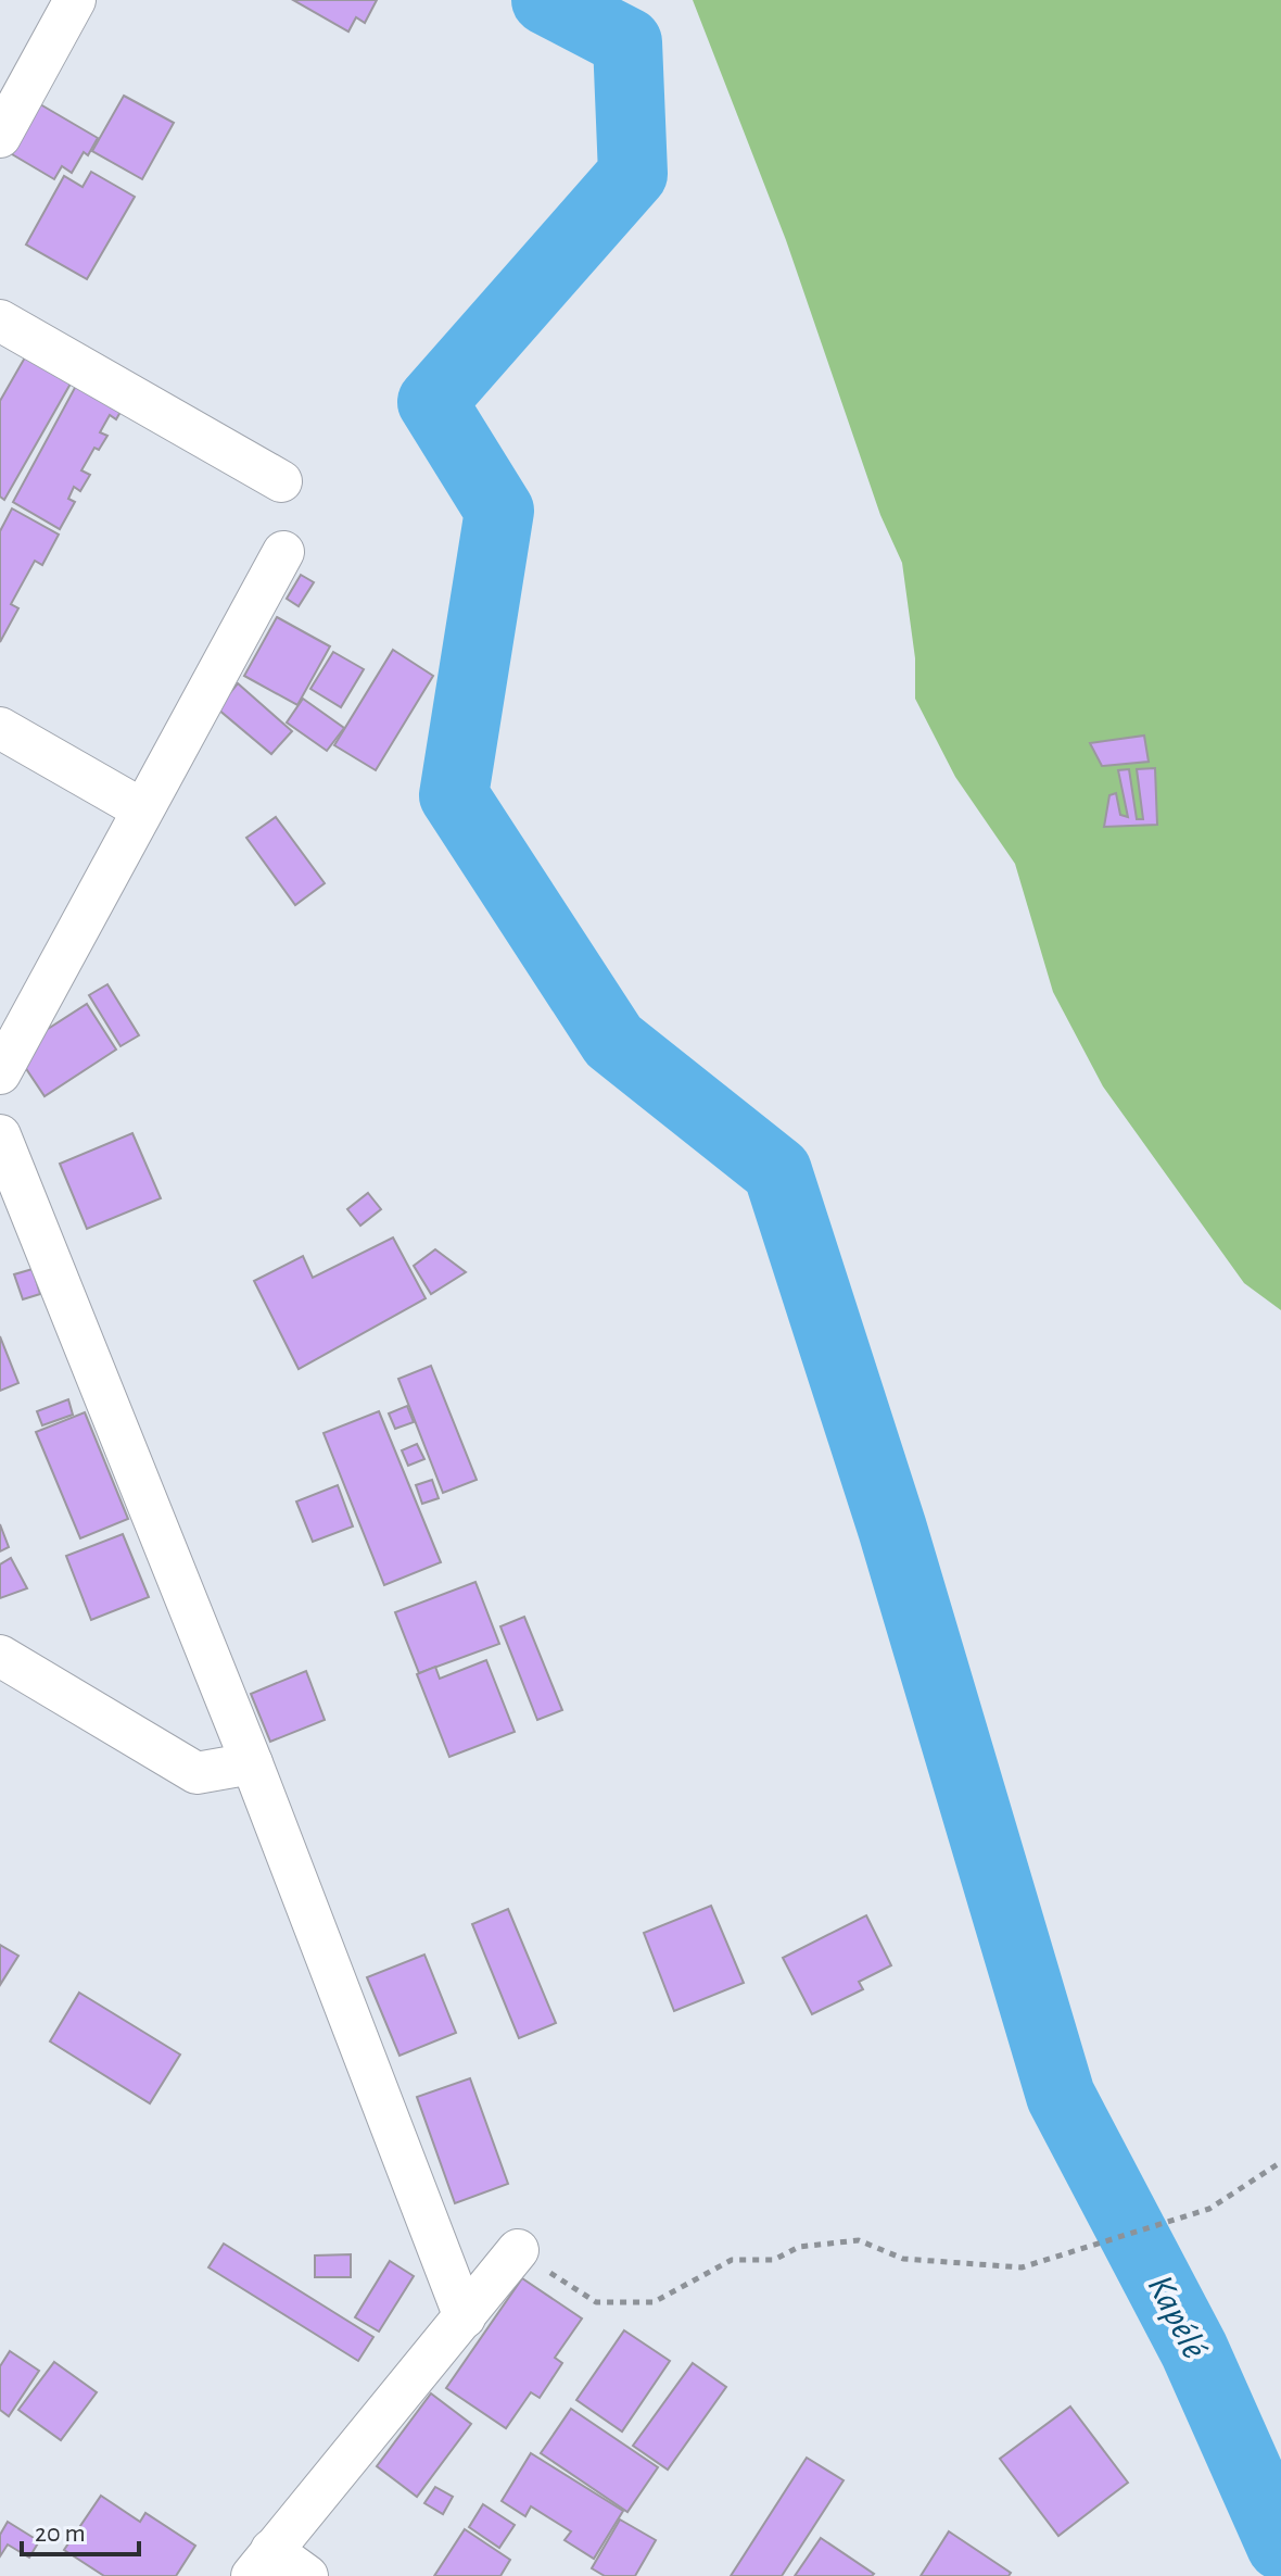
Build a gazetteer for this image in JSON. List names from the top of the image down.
{
  "water": ["Kapélé"],
  "scale_bar": "20 m"
}
